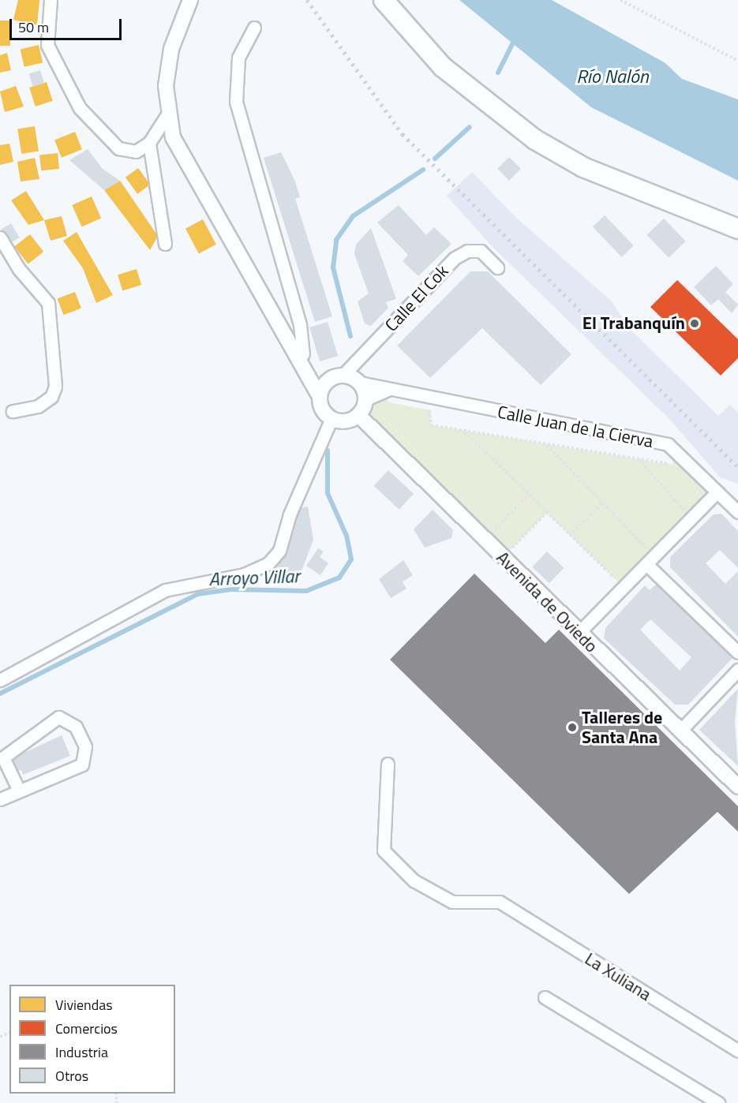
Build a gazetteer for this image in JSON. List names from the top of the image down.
{
  "streets": {
    "street": [
      "Calle El Cok",
      "Calle Juan de la Cierva",
      "Avenida de Oviedo",
      "La Xuliana"
    ]
  },
  "crossings": [
    ["Calle El Cok", "Calle Juan de la Cierva"],
    ["Calle El Cok", "Avenida de Oviedo"],
    ["Calle Juan de la Cierva", "Avenida de Oviedo"]
  ],
  "water": ["Río Nalón", "Arroyo Villar"],
  "places": ["El Trabanquín", "Talleres de Santa Ana"],
  "legend": [
    "Viviendas",
    "Comercios",
    "Industria",
    "Otros"
  ],
  "scale_bar": "50 m"
}
